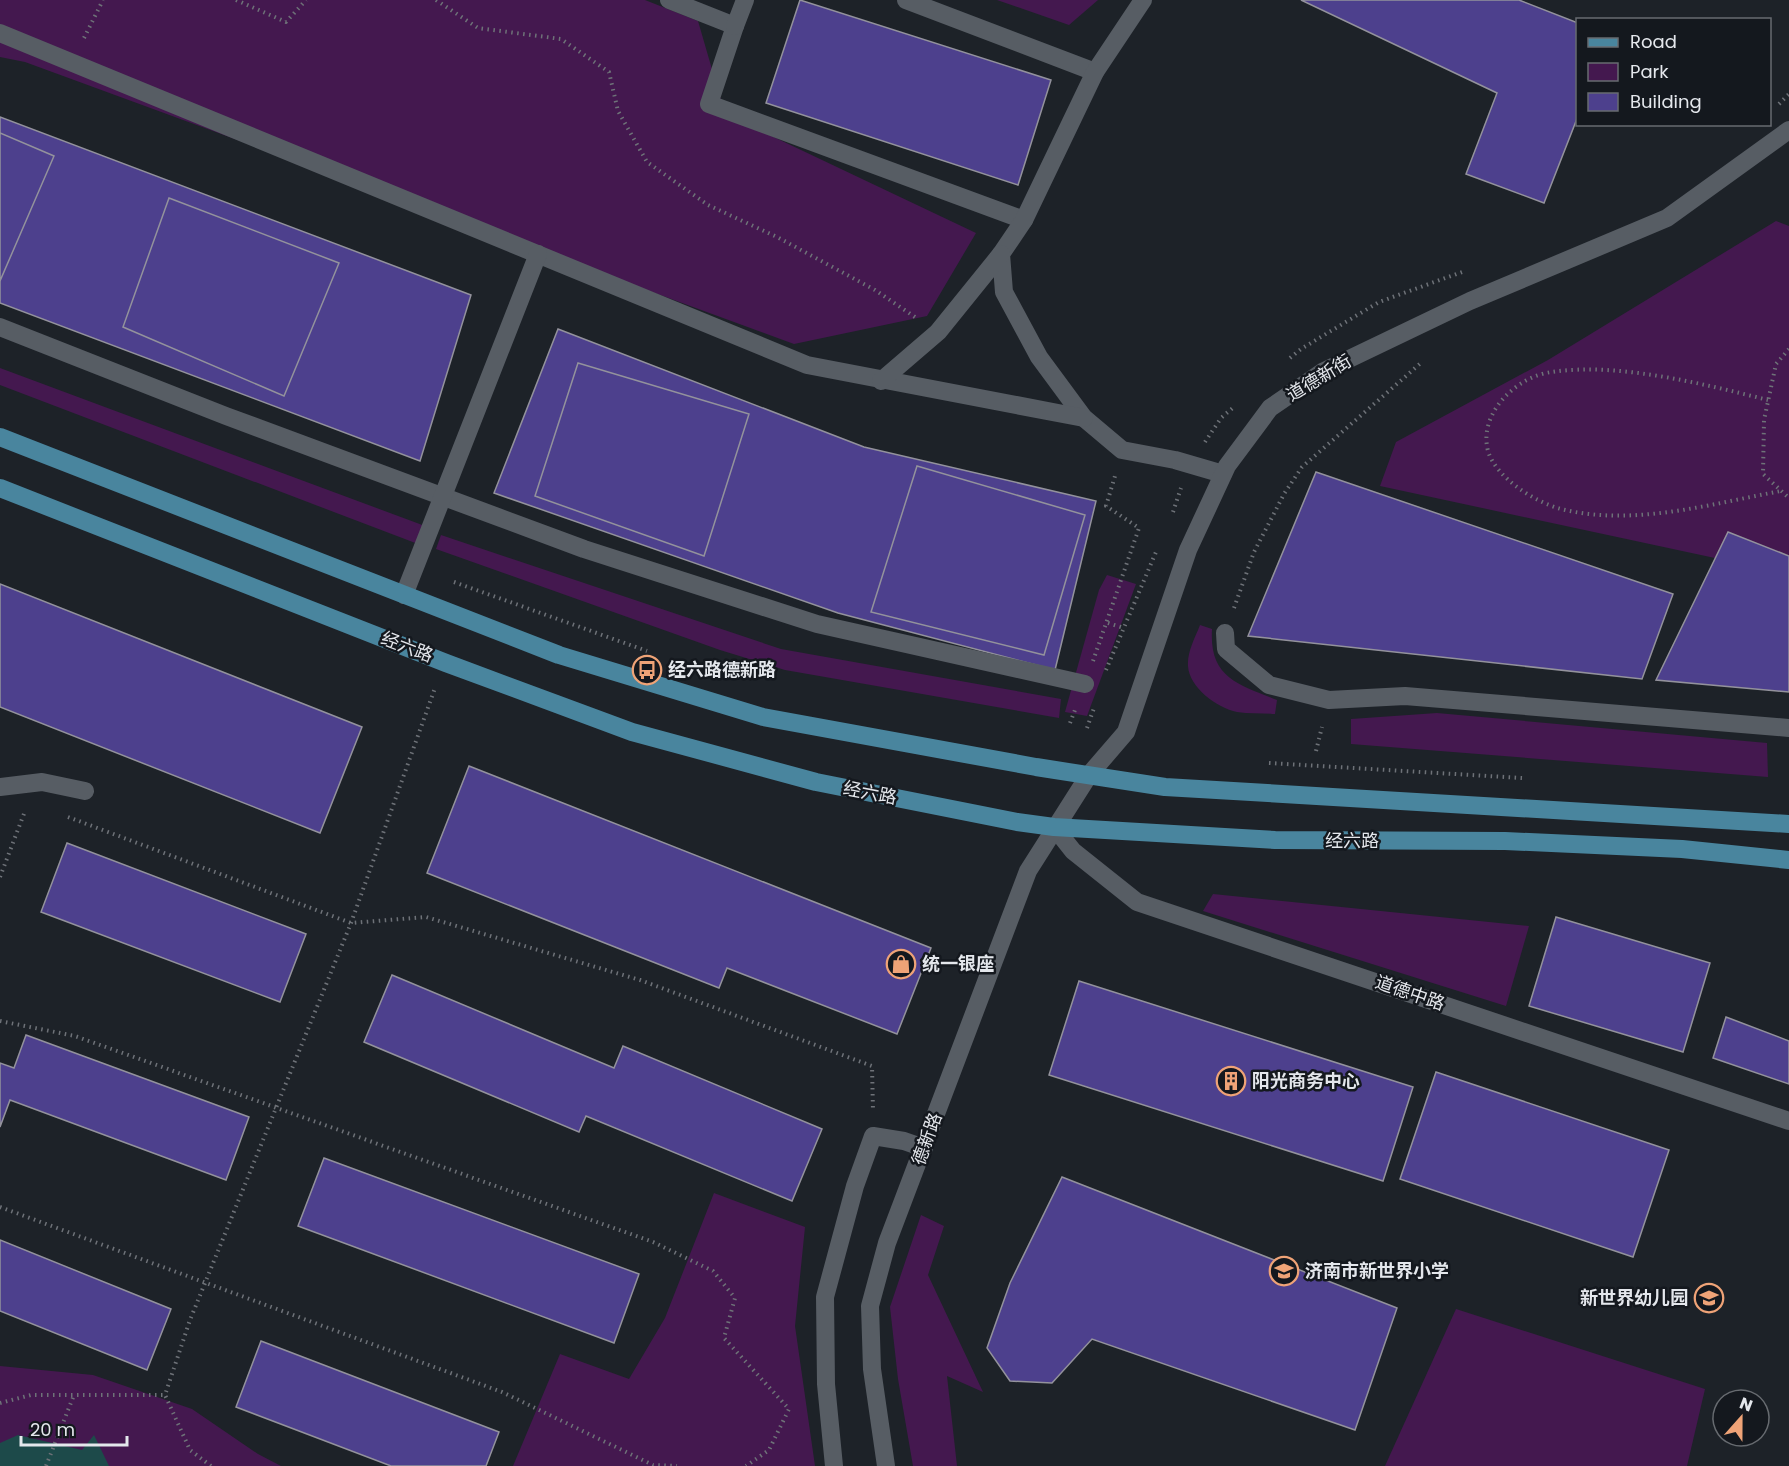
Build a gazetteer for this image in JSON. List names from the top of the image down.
{
  "streets": {
    "main road": ["经六路"],
    "street": ["道德新街", "道德中路", "德新路"]
  },
  "crossings": [
    ["道德新街", "经六路"],
    ["道德新街", "道德中路"],
    ["道德新街", "德新路"],
    ["经六路", "道德中路"],
    ["经六路", "德新路"],
    ["道德中路", "德新路"]
  ],
  "places": {
    "bus stop": ["经六路德新路"],
    "shop": ["统一银座"],
    "building": ["阳光商务中心"],
    "school or university": ["济南市新世界小学", "新世界幼儿园"]
  },
  "legend": ["Road", "Park", "Building"],
  "scale_bar": "20 m",
  "north": "top"
}
